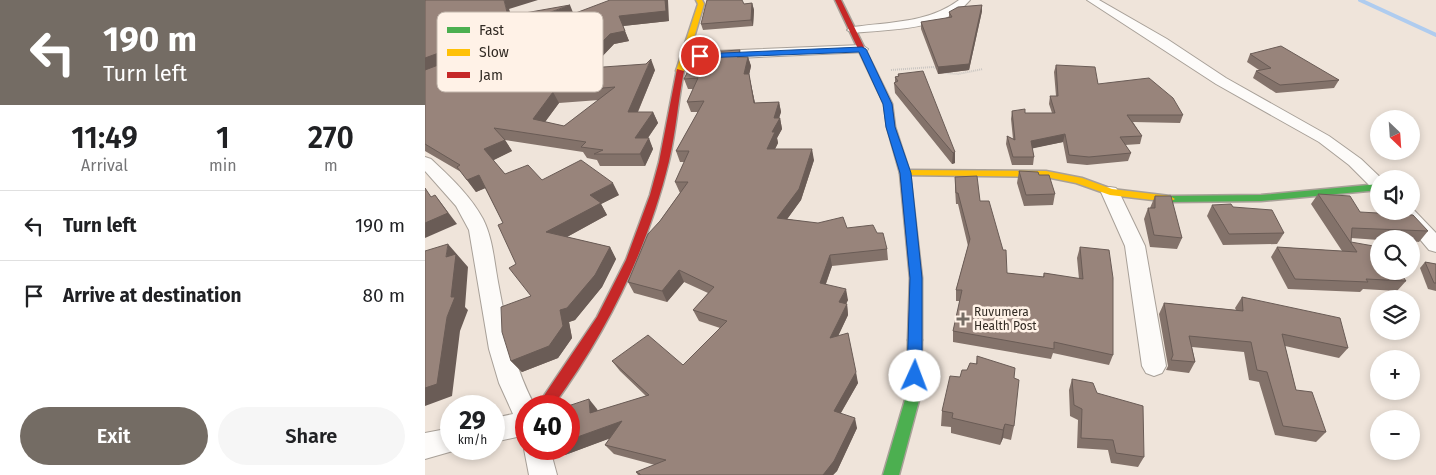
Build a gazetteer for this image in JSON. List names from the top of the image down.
{
  "places": {
    "health": ["Ruvumera Health Post"]
  },
  "legend": ["Fast", "Slow", "Jam"],
  "north": "bottom right",
  "page": {
    "turn": ["190 m", "Turn left"],
    "eta": [
      "11:49",
      "Arrival",
      "1",
      "min",
      "270",
      "m"
    ],
    "map_buttons": ["+", "−"],
    "list": [
      {
        "name": "Turn left",
        "value": "190 m"
      },
      {
        "name": "Arrive at destination",
        "value": "80 m"
      }
    ],
    "speed": "29 km/h",
    "limit": "40",
    "buttons": ["Exit", "Share"]
  }
}
